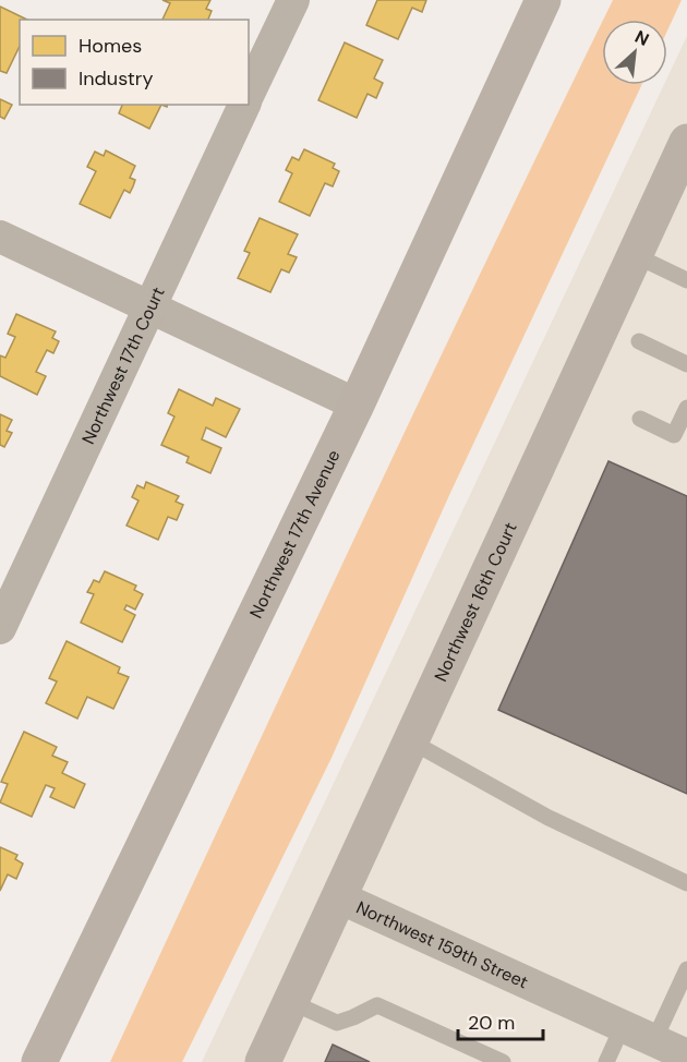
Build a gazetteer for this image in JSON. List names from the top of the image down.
{
  "streets": {
    "street": [
      "Northwest 17th Court",
      "Northwest 17th Avenue",
      "Northwest 16th Court",
      "Northwest 159th Street"
    ]
  },
  "crossings": [
    ["Northwest 16th Court", "Northwest 159th Street"]
  ],
  "legend": ["Homes", "Industry"],
  "scale_bar": "20 m",
  "north": "top right"
}
